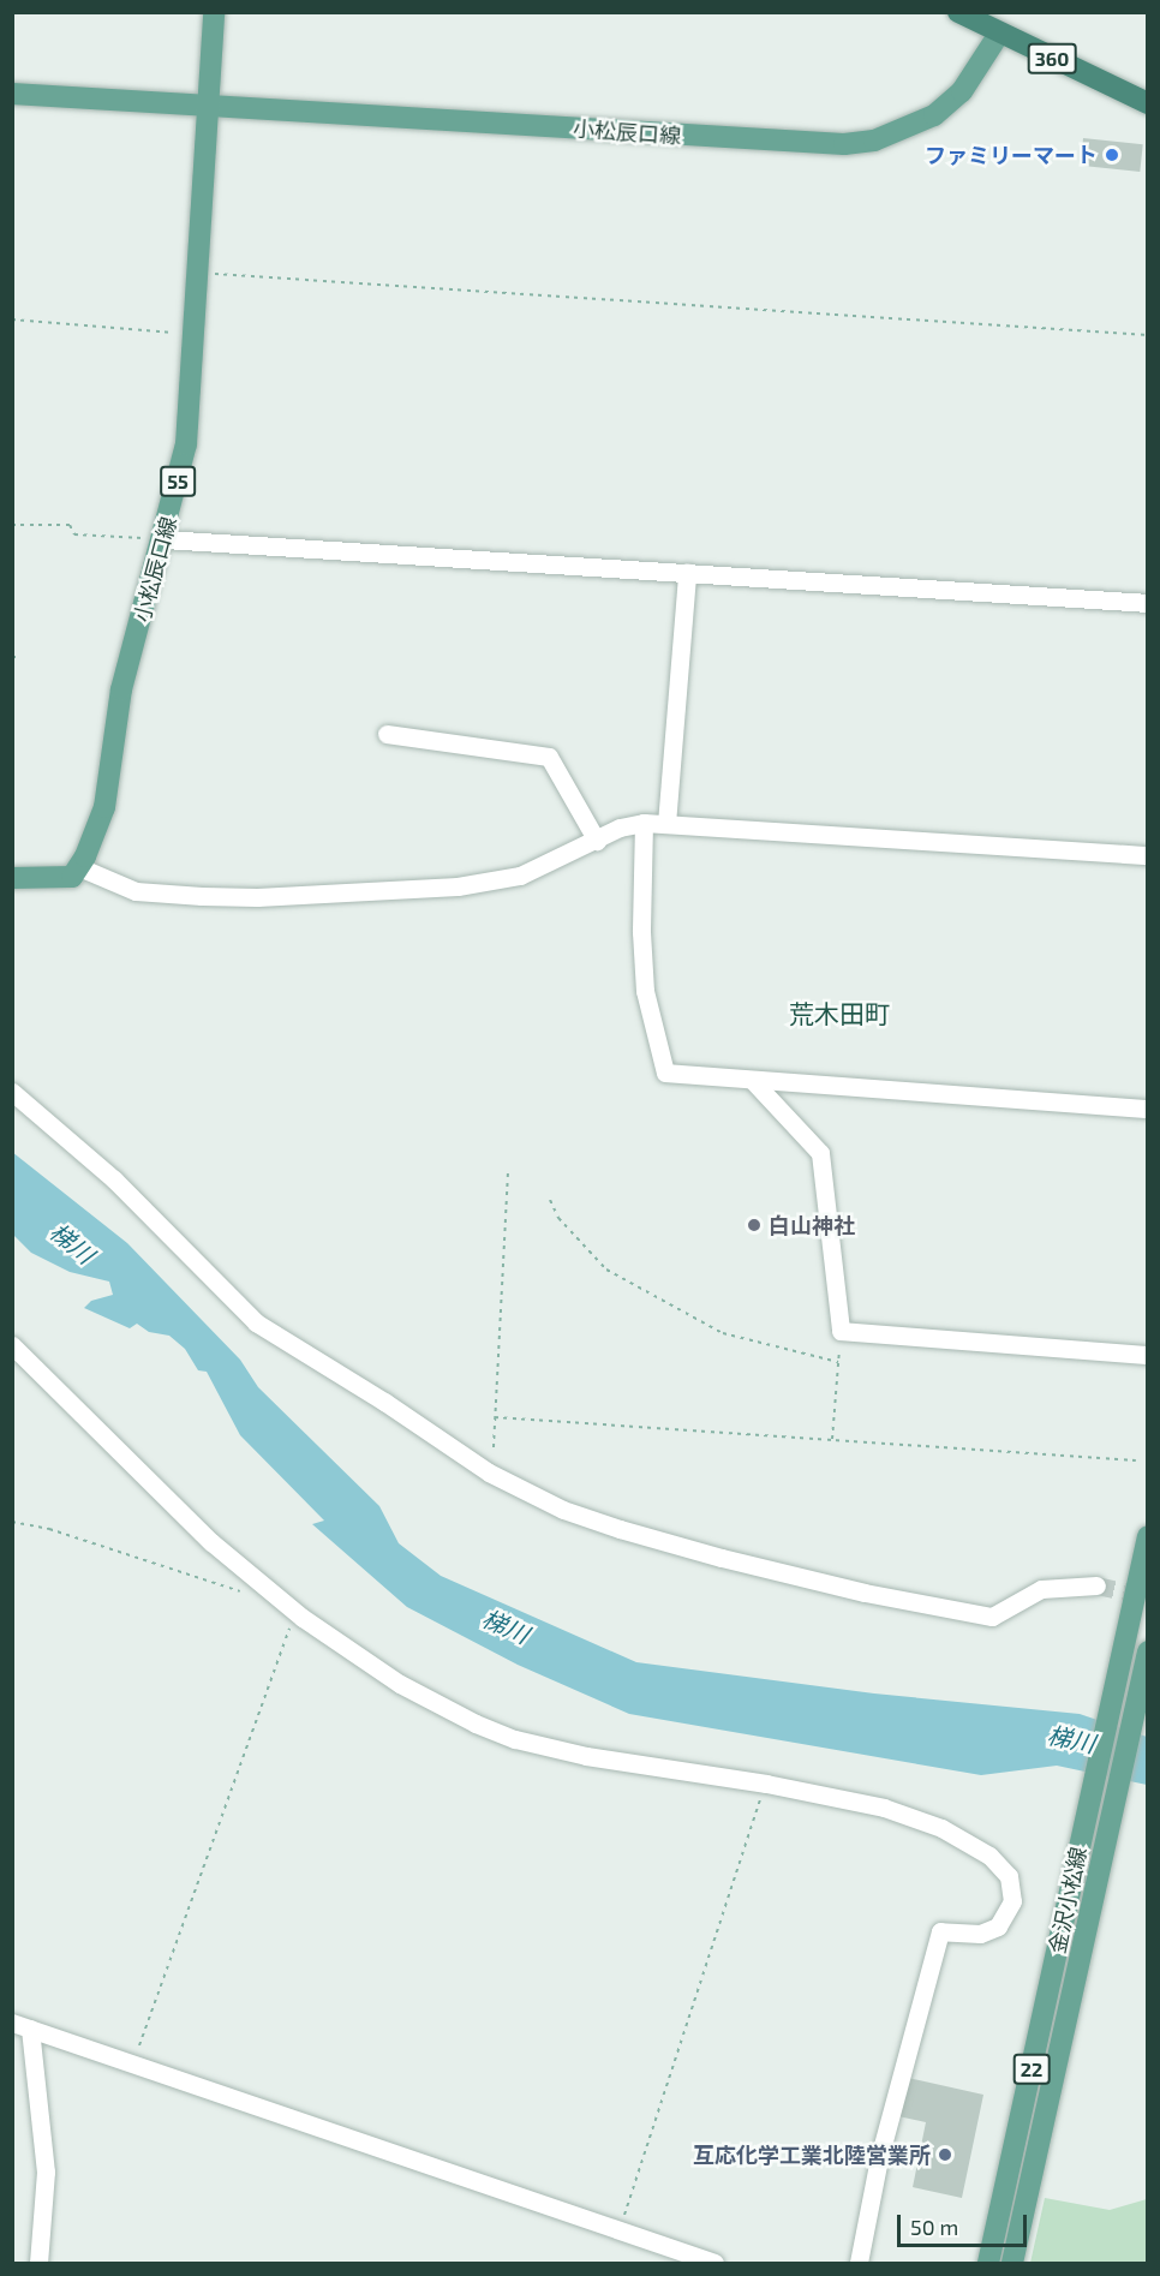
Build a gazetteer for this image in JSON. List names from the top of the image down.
{
  "streets": {
    "highway": ["360"],
    "main road": [
      "小松辰口線",
      "55",
      "金沢小松線",
      "22"
    ]
  },
  "crossings": [
    ["360", "小松辰口線"]
  ],
  "districts": ["荒木田町"],
  "water": ["梯川"],
  "places": ["ファミリーマート", "白山神社", "互応化学工業北陸営業所"],
  "scale_bar": "50 m"
}
